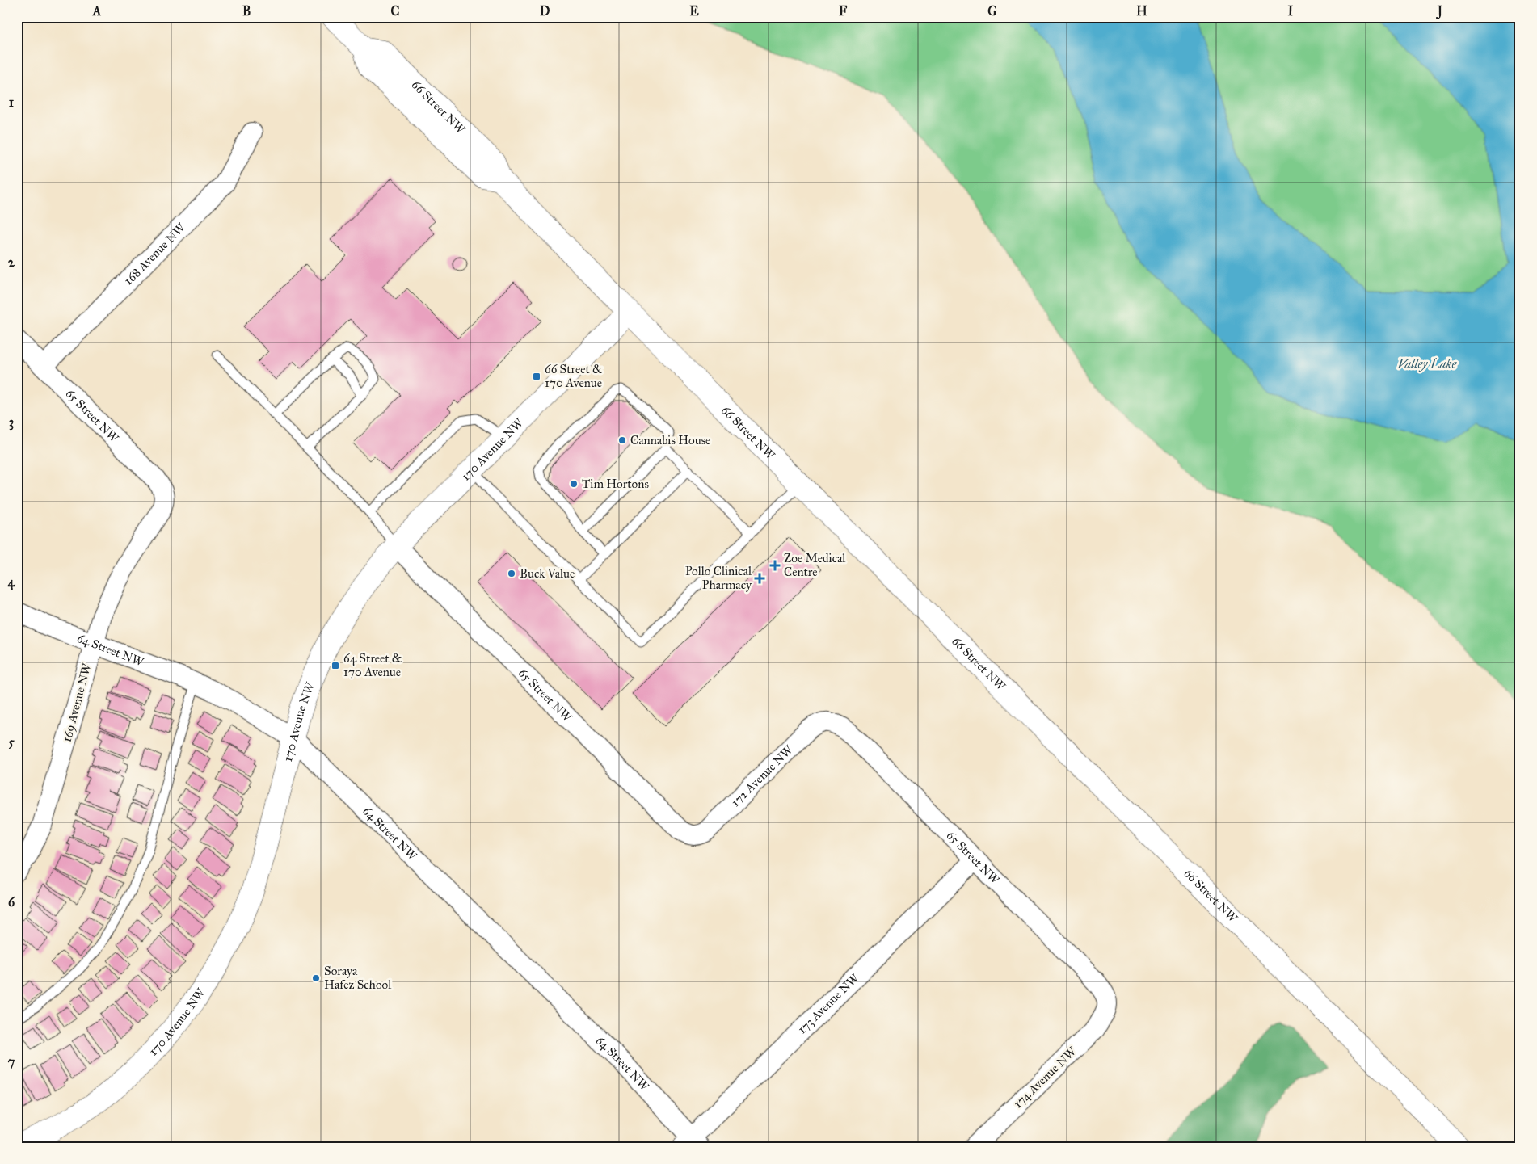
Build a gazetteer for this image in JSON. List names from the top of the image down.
{
  "streets": {
    "main road": ["66 Street NW", "170 Avenue NW"],
    "street": [
      "168 Avenue NW",
      "65 Street NW",
      "64 Street NW",
      "169 Avenue NW",
      "172 Avenue NW",
      "173 Avenue NW",
      "174 Avenue NW"
    ]
  },
  "crossings": [
    ["66 Street NW", "170 Avenue NW"],
    ["168 Avenue NW", "65 Street NW"],
    ["65 Street NW", "170 Avenue NW"],
    ["65 Street NW", "169 Avenue NW"],
    ["65 Street NW", "172 Avenue NW"],
    ["65 Street NW", "173 Avenue NW"],
    ["65 Street NW", "174 Avenue NW"],
    ["170 Avenue NW", "64 Street NW"],
    ["64 Street NW", "169 Avenue NW"],
    ["64 Street NW", "173 Avenue NW"]
  ],
  "water": ["Valley Lake"],
  "places": {
    "transit": ["66 Street & 170 Avenue", "64 Street & 170 Avenue"],
    "other": [
      "Cannabis House",
      "Tim Hortons",
      "Buck Value",
      "Soraya Hafez School"
    ],
    "health": ["Zoe Medical Centre", "Pollo Clinical Pharmacy"]
  },
  "grid": {
    "columns": [
      "A",
      "B",
      "C",
      "D",
      "E",
      "F",
      "G",
      "H",
      "I",
      "J"
    ],
    "rows": [
      "1",
      "2",
      "3",
      "4",
      "5",
      "6",
      "7"
    ]
  }
}
